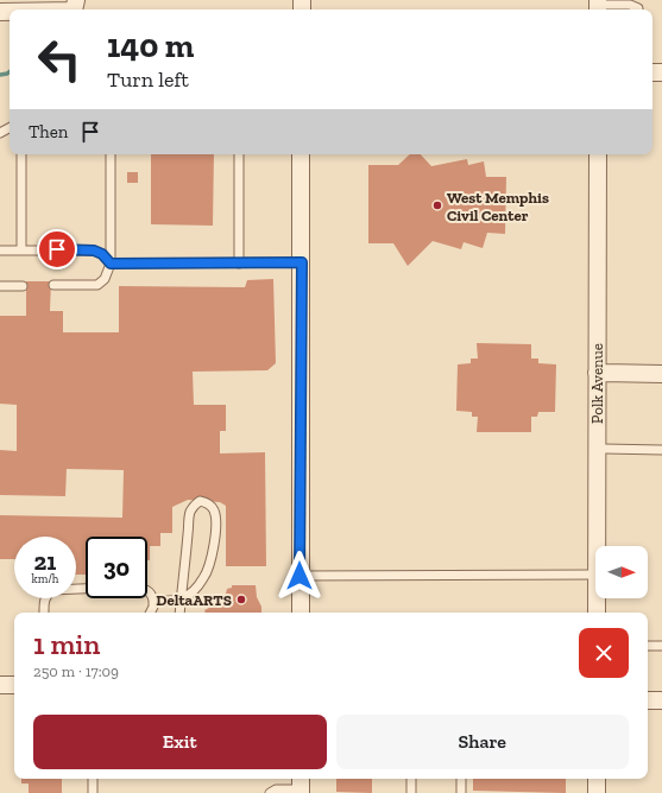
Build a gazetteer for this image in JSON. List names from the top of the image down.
{
  "streets": {
    "street": ["Polk Avenue"]
  },
  "places": ["West Memphis Civil Center", "DeltaARTS"],
  "north": "right",
  "page": {
    "turn": ["140 m", "Turn left"],
    "then": "Then",
    "speed": "21 km/h",
    "limit": "30",
    "heading": ["1 min", "250 m · 17:09"],
    "buttons": ["Exit", "Share"]
  }
}
